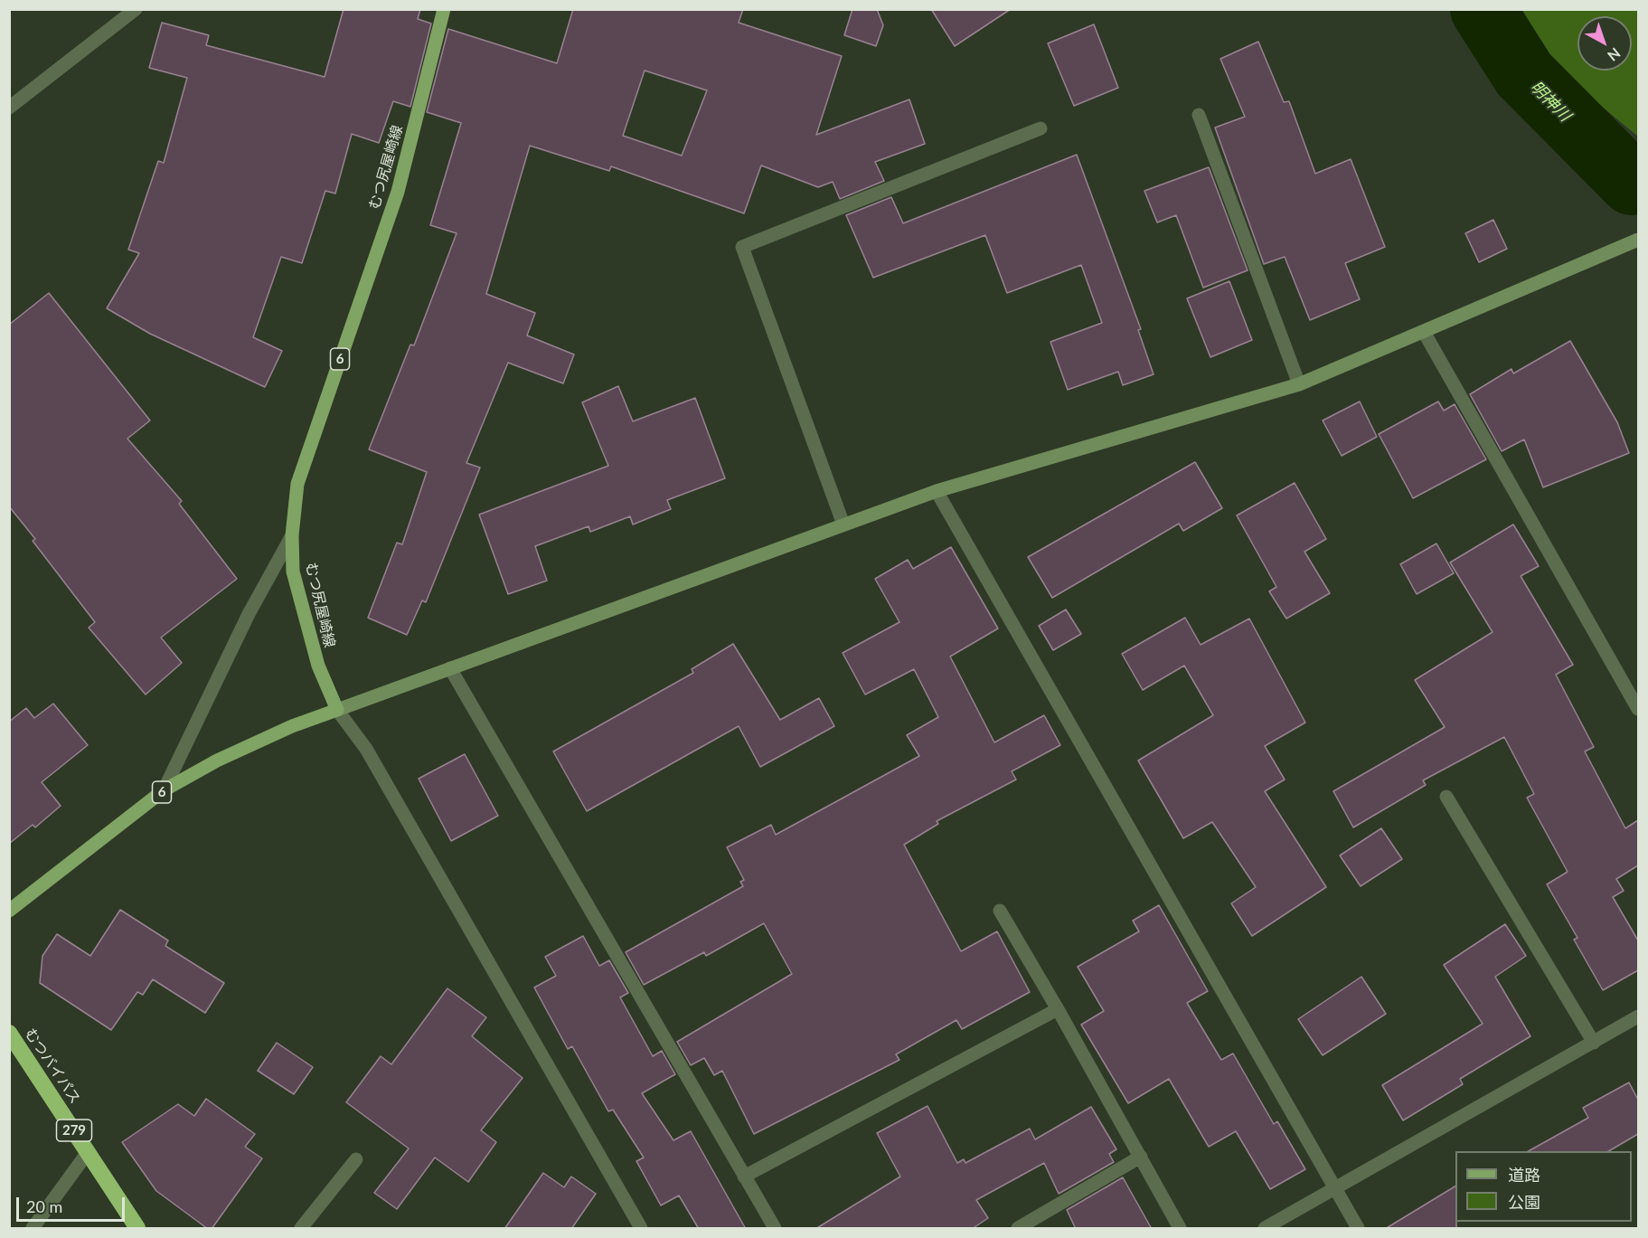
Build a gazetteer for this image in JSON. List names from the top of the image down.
{
  "streets": {
    "highway": ["むつバイパス", "279"],
    "main road": ["むつ尻屋崎線", "6"]
  },
  "crossings": [
    ["むつ尻屋崎線", "6"]
  ],
  "water": ["明神川"],
  "legend": ["道路", "公園"],
  "scale_bar": "20 m",
  "north": "bottom right"
}
